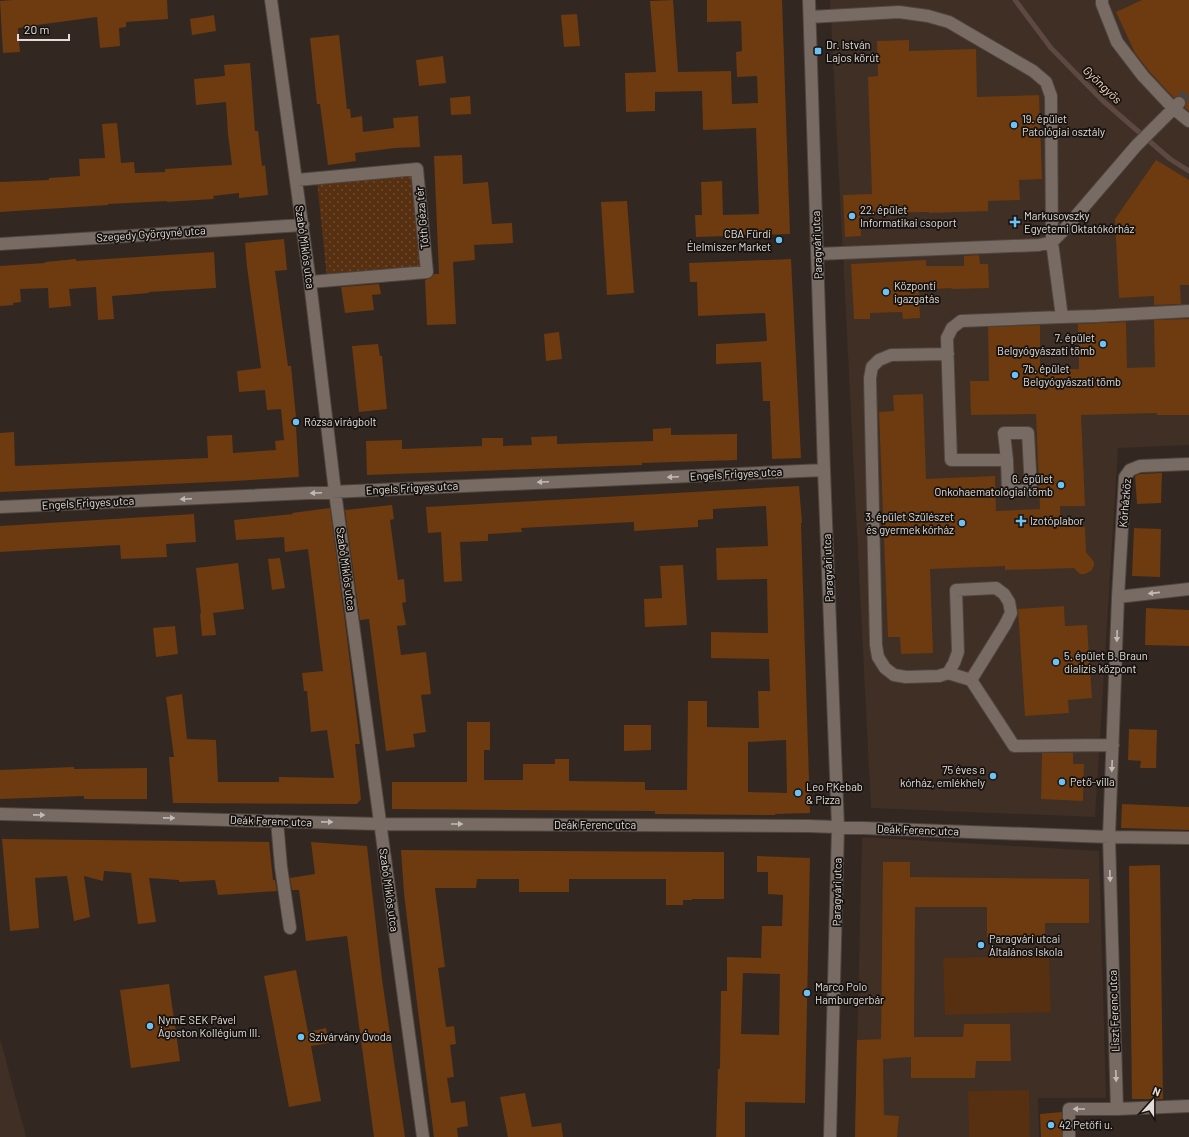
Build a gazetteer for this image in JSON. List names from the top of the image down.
{
  "streets": {
    "street": [
      "Tóth Géza tér",
      "Szegedy Györgyné utca",
      "Paragvári utca",
      "Szabó Miklós utca",
      "Engels Frigyes utca",
      "Kórházköz",
      "Deák Ferenc utca",
      "Liszt Ferenc utca"
    ]
  },
  "crossings": [
    ["Tóth Géza tér", "Szabó Miklós utca"],
    ["Szegedy Györgyné utca", "Szabó Miklós utca"],
    ["Paragvári utca", "Engels Frigyes utca"],
    ["Paragvári utca", "Deák Ferenc utca"],
    ["Szabó Miklós utca", "Engels Frigyes utca"],
    ["Szabó Miklós utca", "Deák Ferenc utca"],
    ["Kórházköz", "Liszt Ferenc utca"],
    ["Deák Ferenc utca", "Liszt Ferenc utca"]
  ],
  "one_way": ["Engels Frigyes utca", "Deák Ferenc utca", "Liszt Ferenc utca"],
  "water": ["Gyöngyös"],
  "places": {
    "transit": ["Dr. István Lajos körút"],
    "other": [
      "19. épület Patológiai osztály",
      "22. épület Informatikai csoport",
      "CBA Fürdi Élelmiszer Market",
      "Központi igazgatás",
      "7. épület Belgyógyászati tömb",
      "7b. épület Belgyógyászati tömb",
      "Rózsa virágbolt",
      "6. épület Onkohaematológiai tömb",
      "3. épület Szülészet és gyermek kórház",
      "5. épület B. Braun dialízis központ",
      "75 éves a kórház, emlékhely",
      "Pető-villa",
      "Leo PKebab & Pizza",
      "Paragvári utcai Általános Iskola",
      "Marco Polo Hamburgerbár",
      "NymE SEK Pável Ágoston Kollégium III.",
      "Szivárvány Óvoda",
      "42 Petőfi u."
    ],
    "health": ["Markusovszky Egyetemi Oktatókórház", "Izotóplabor"]
  },
  "scale_bar": "20 m",
  "north": "top"
}
